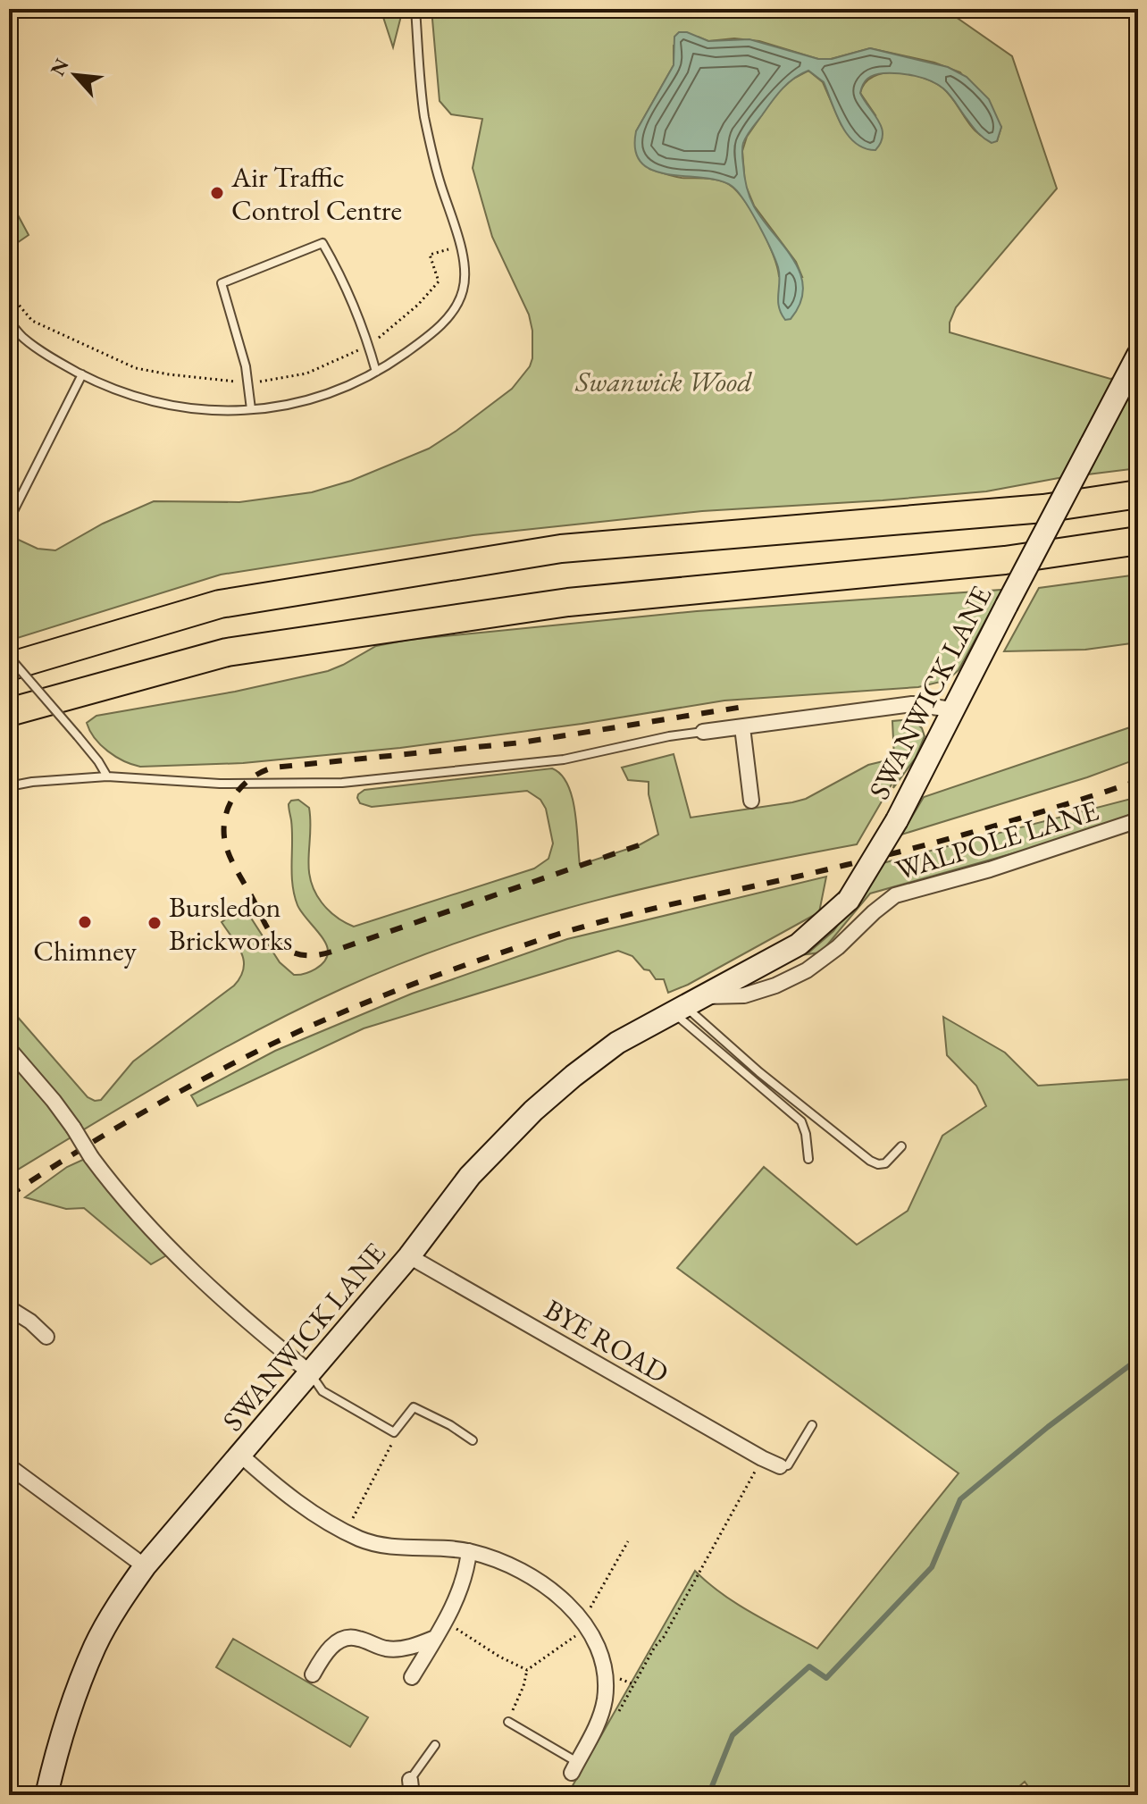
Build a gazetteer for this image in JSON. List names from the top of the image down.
{
  "streets": {
    "street": ["SWANWICK LANE", "WALPOLE LANE", "BYE ROAD"]
  },
  "crossings": [
    ["SWANWICK LANE", "WALPOLE LANE"],
    ["SWANWICK LANE", "BYE ROAD"]
  ],
  "parks": ["Swanwick Wood"],
  "places": ["Air Traffic Control Centre", "Chimney", "Bursledon Brickworks"],
  "north": "top left"
}
